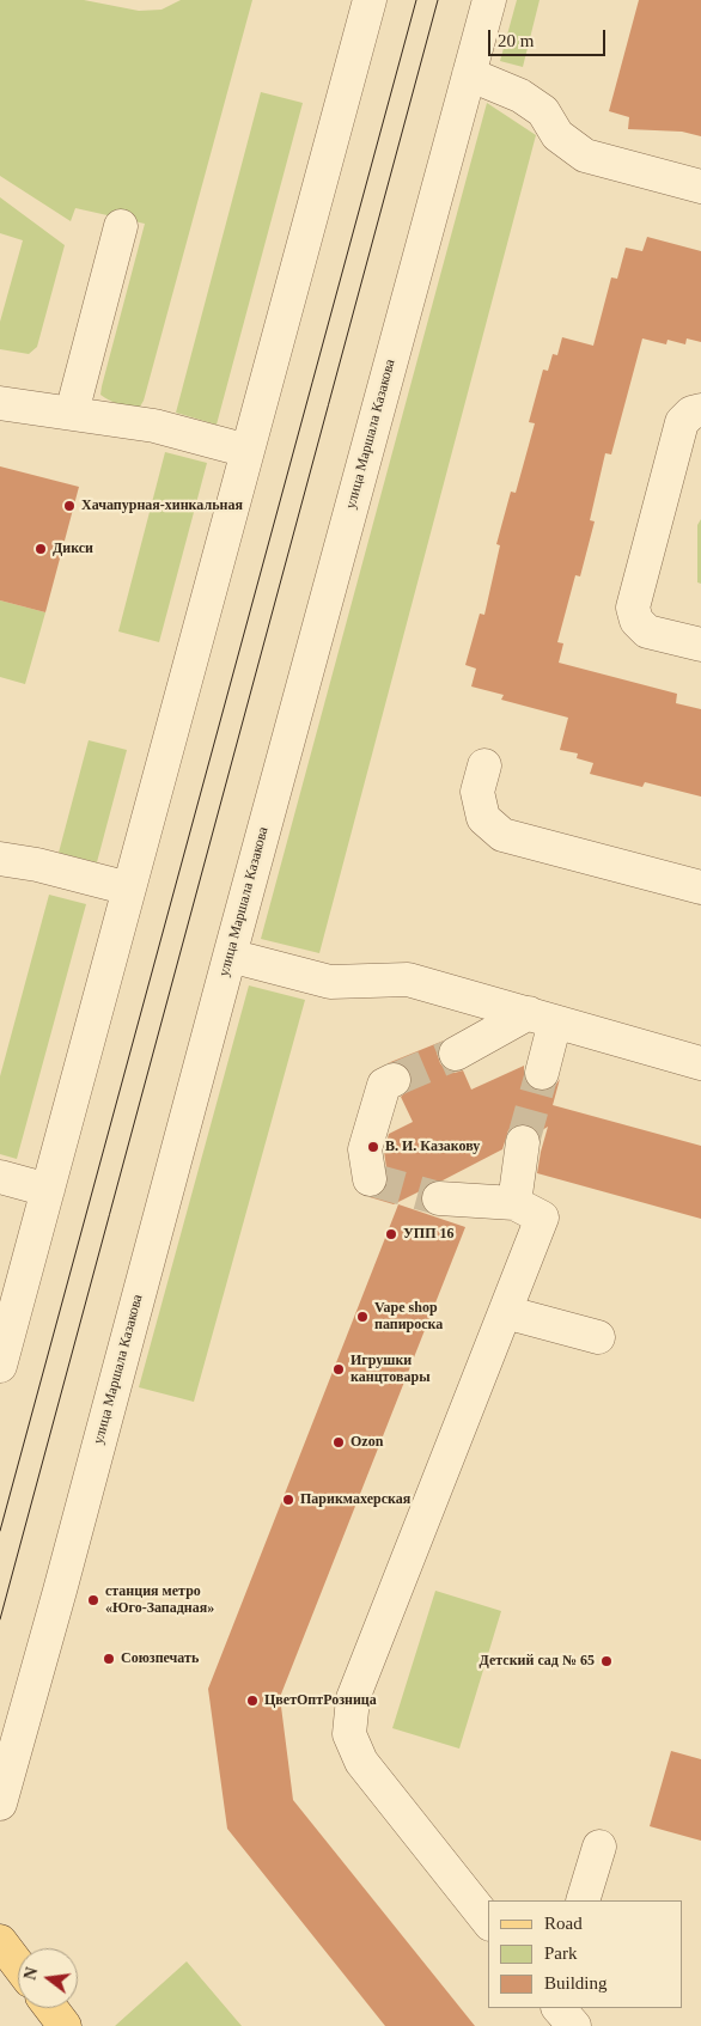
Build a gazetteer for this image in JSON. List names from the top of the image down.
{
  "streets": {
    "street": ["улица Маршала Казакова"]
  },
  "places": [
    "Хачапурная-хинкальная",
    "Дикси",
    "В. И. Казакову",
    "УПП 16",
    "Vape shop папироска",
    "Игрушки канцтовары",
    "Ozon",
    "Парикмахерская",
    "станция метро «Юго-Западная»",
    "Союзпечать",
    "Детский сад № 65",
    "ЦветОптРозница"
  ],
  "legend": ["Road", "Park", "Building"],
  "scale_bar": "20 m",
  "north": "left"
}
